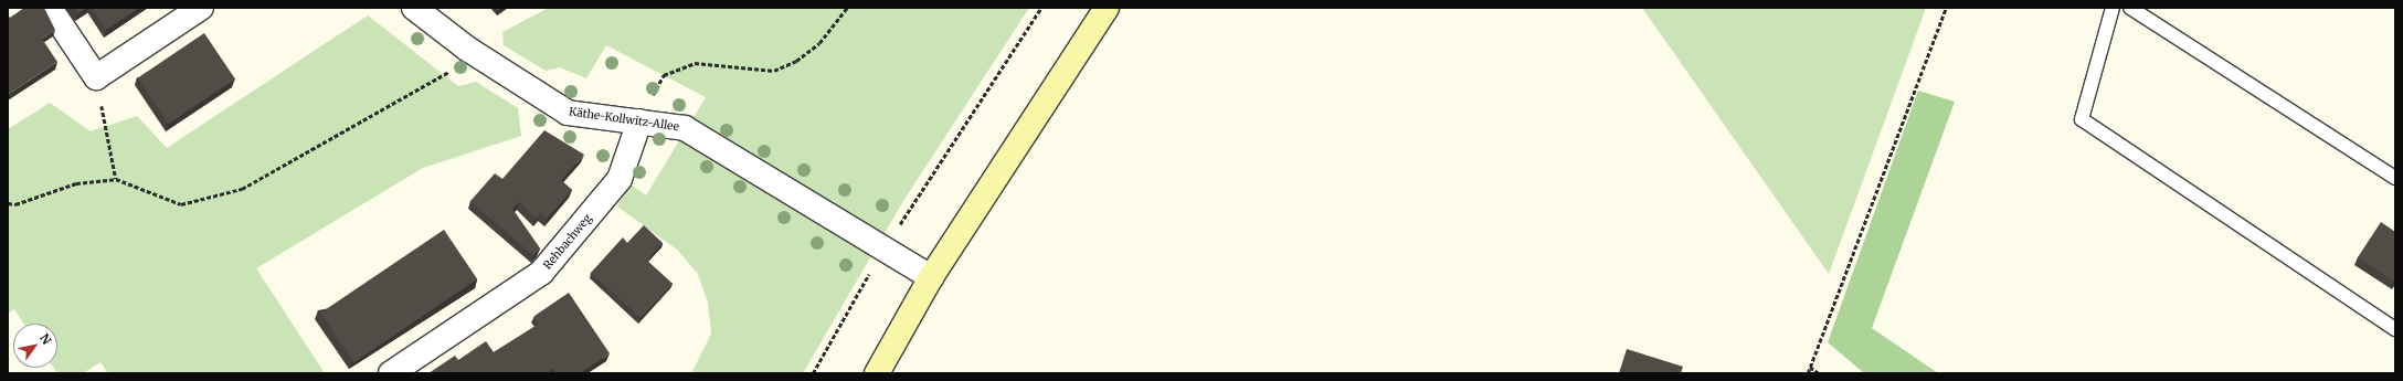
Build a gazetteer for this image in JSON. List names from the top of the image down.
{
  "streets": {
    "street": ["Käthe-Kollwitz-Allee", "Rehbachweg"]
  },
  "crossings": [
    ["Käthe-Kollwitz-Allee", "Rehbachweg"]
  ],
  "north": "top right"
}
